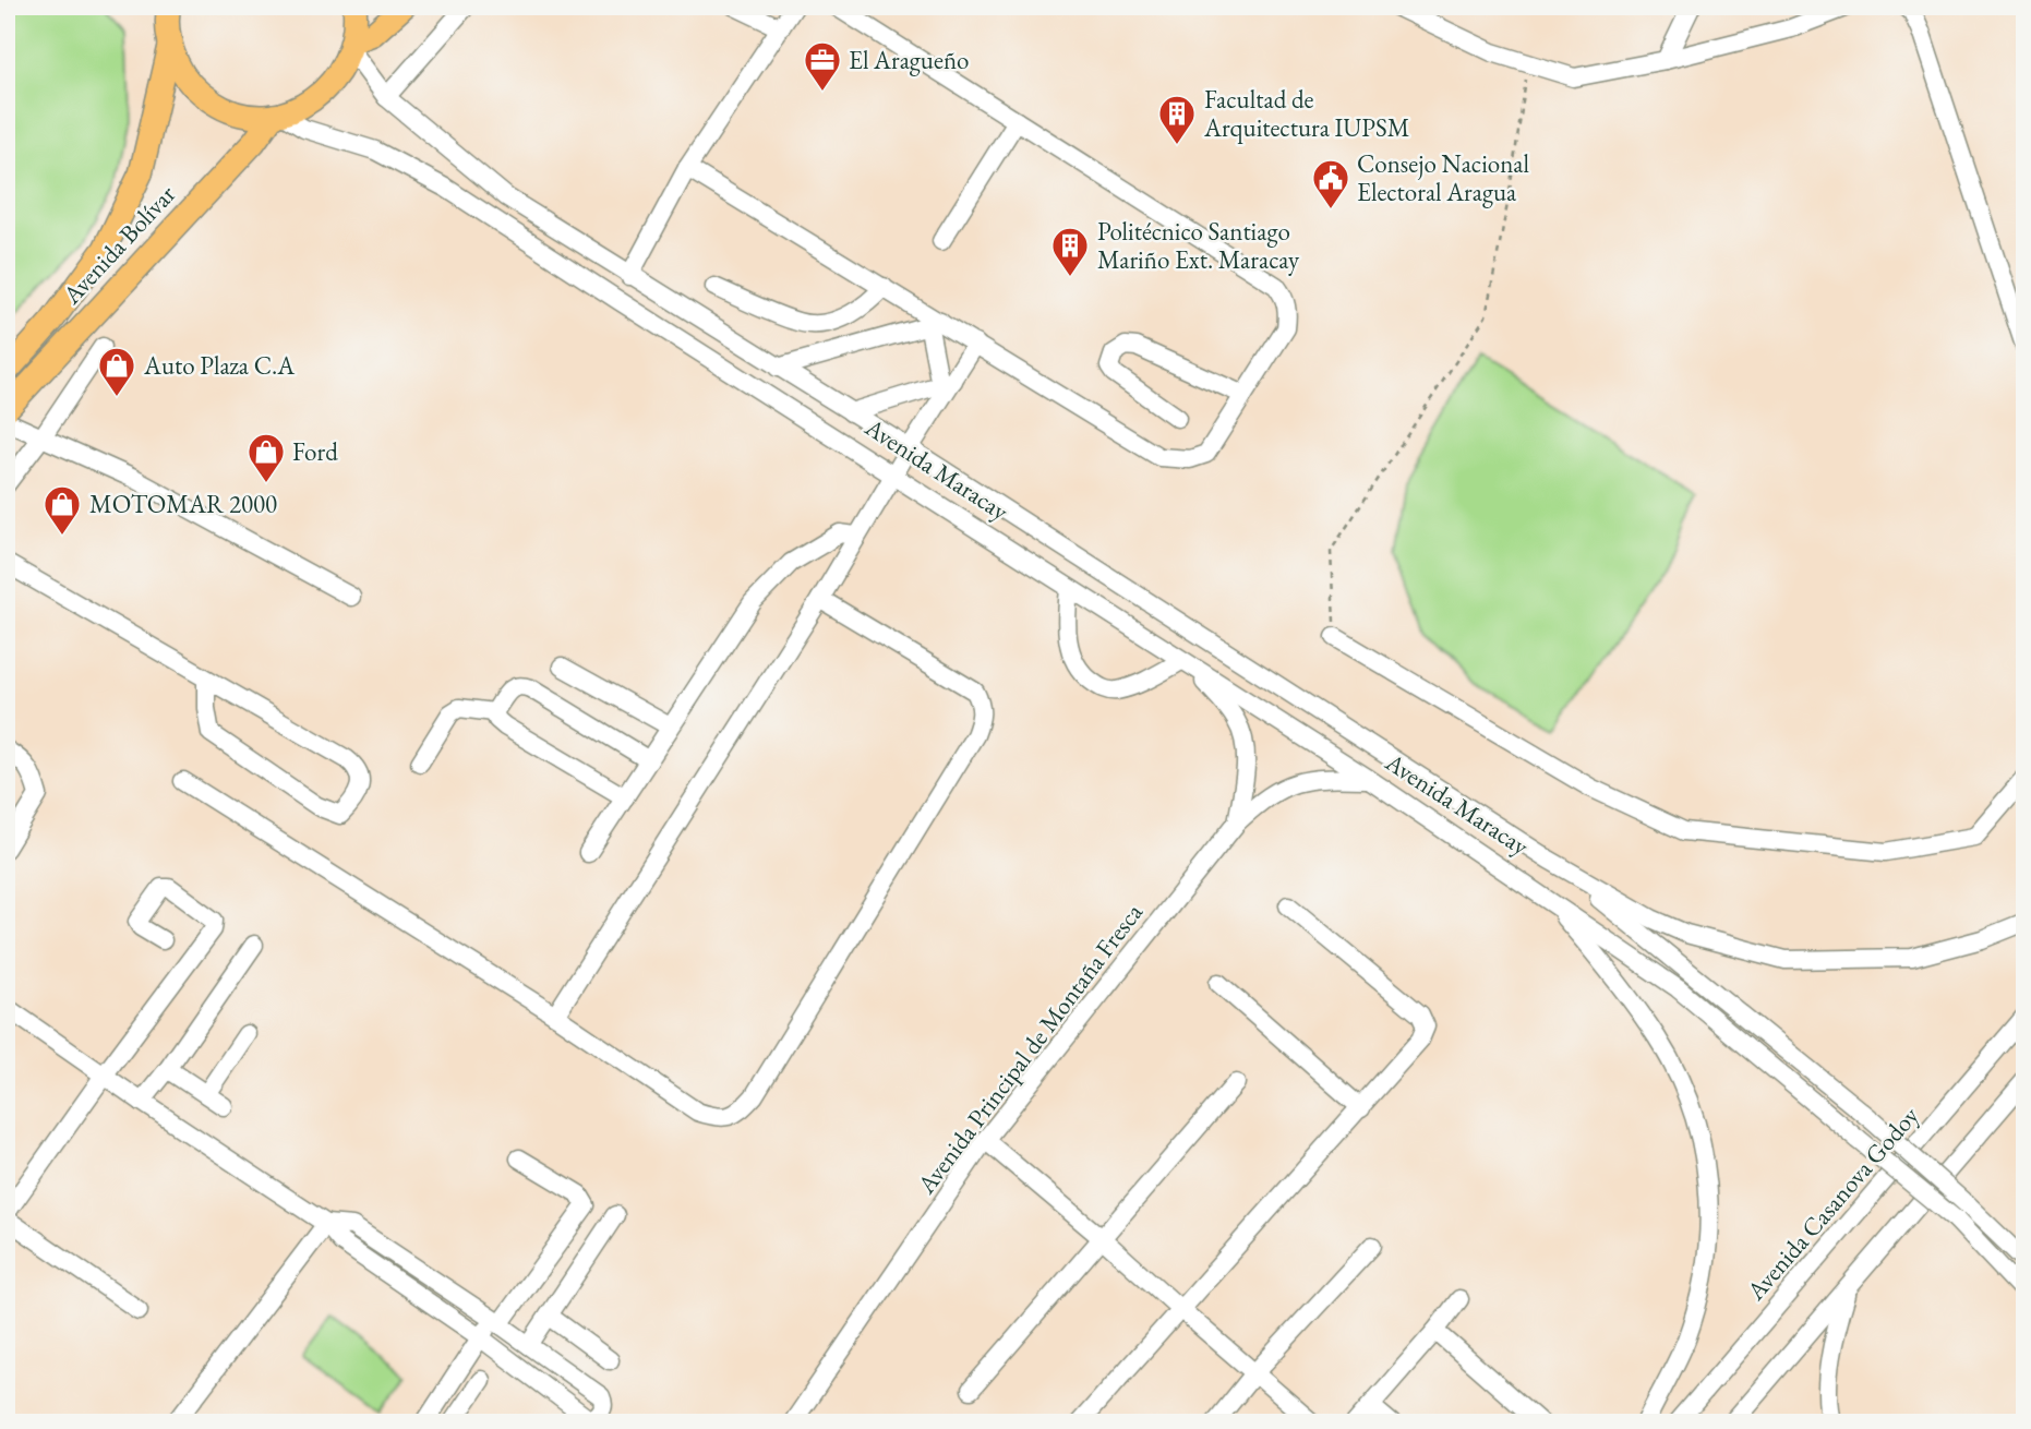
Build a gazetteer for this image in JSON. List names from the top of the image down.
{
  "streets": {
    "main road": ["Avenida Bolívar"],
    "street": ["Avenida Maracay", "Avenida Principal de Montaña Fresca", "Avenida Casanova Godoy"]
  },
  "crossings": [
    ["Avenida Bolívar", "Avenida Maracay"],
    ["Avenida Maracay", "Avenida Principal de Montaña Fresca"]
  ],
  "places": {
    "office": ["El Aragueño"],
    "building": ["Facultad de Arquitectura IUPSM", "Politécnico Santiago Mariño Ext. Maracay"],
    "public building": ["Consejo Nacional Electoral Aragua"],
    "shop": ["Auto Plaza C.A", "Ford", "MOTOMAR 2000"]
  }
}
